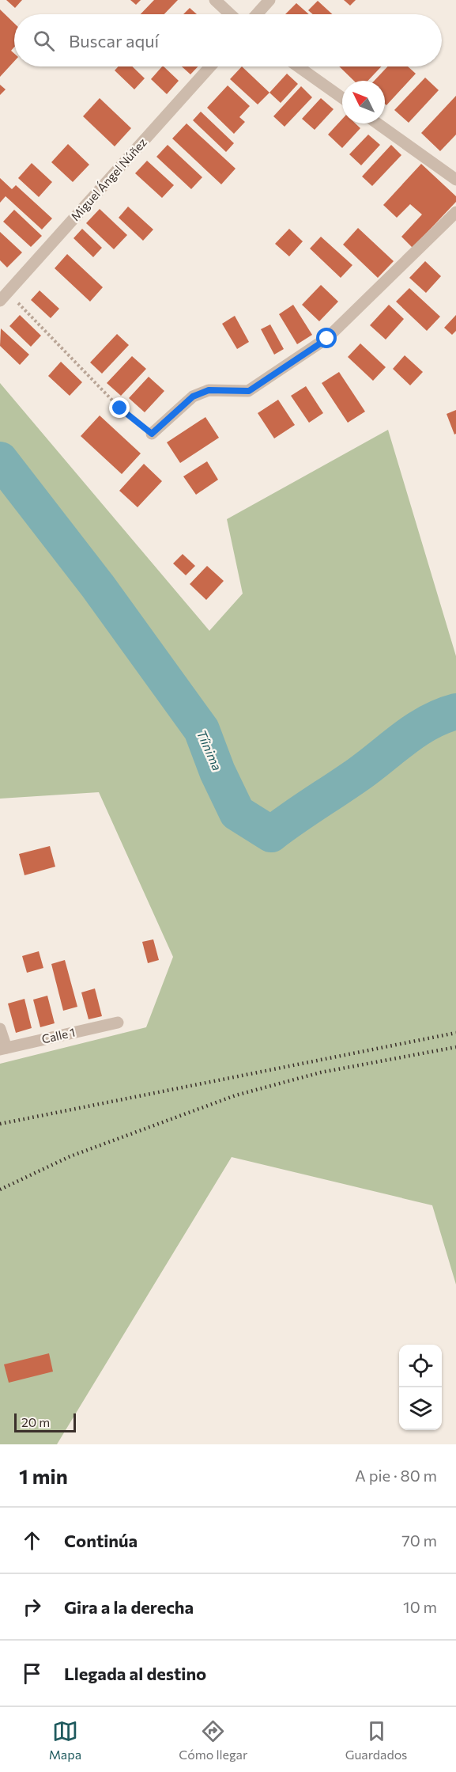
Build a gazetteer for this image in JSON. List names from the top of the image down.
{
  "streets": {
    "street": ["Miguel Ángel Núñez", "Calle 1"]
  },
  "water": ["Tíinima"],
  "scale_bar": "20 m",
  "north": "top left",
  "page": {
    "search": "Buscar aquí",
    "scale": "20 m",
    "heading": ["1 min", "A pie · 80 m"],
    "list": [
      ["Continúa", "70 m"],
      ["Gira a la derecha", "10 m"],
      "Llegada al destino"
    ],
    "nav": ["Mapa", "Cómo llegar", "Guardados"]
  }
}
